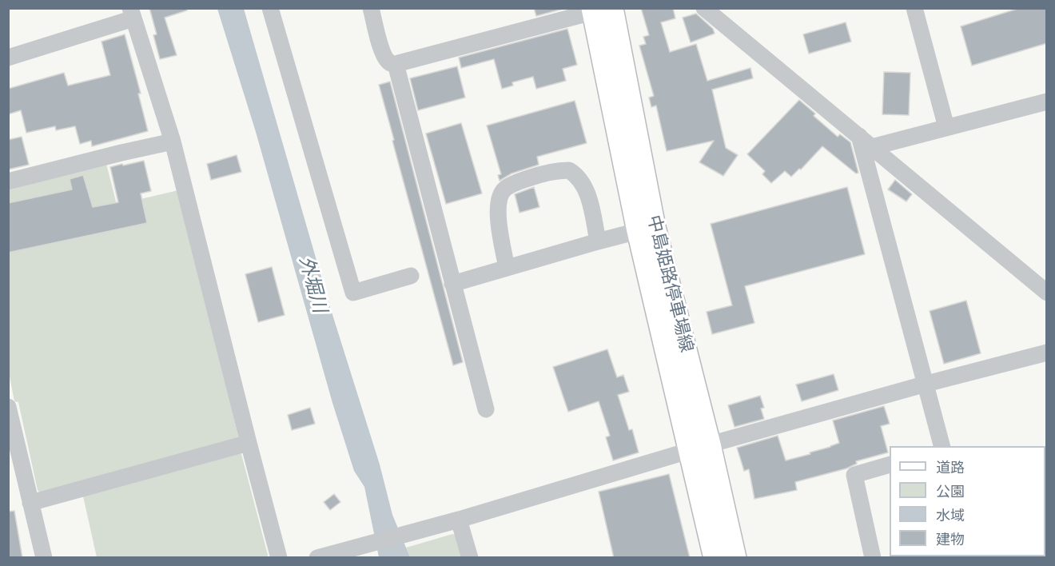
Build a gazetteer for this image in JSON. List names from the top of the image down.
{
  "streets": {
    "main road": ["中島姫路停車場線"]
  },
  "water": ["外堀川"],
  "legend": [
    "道路",
    "公園",
    "水域",
    "建物"
  ]
}
